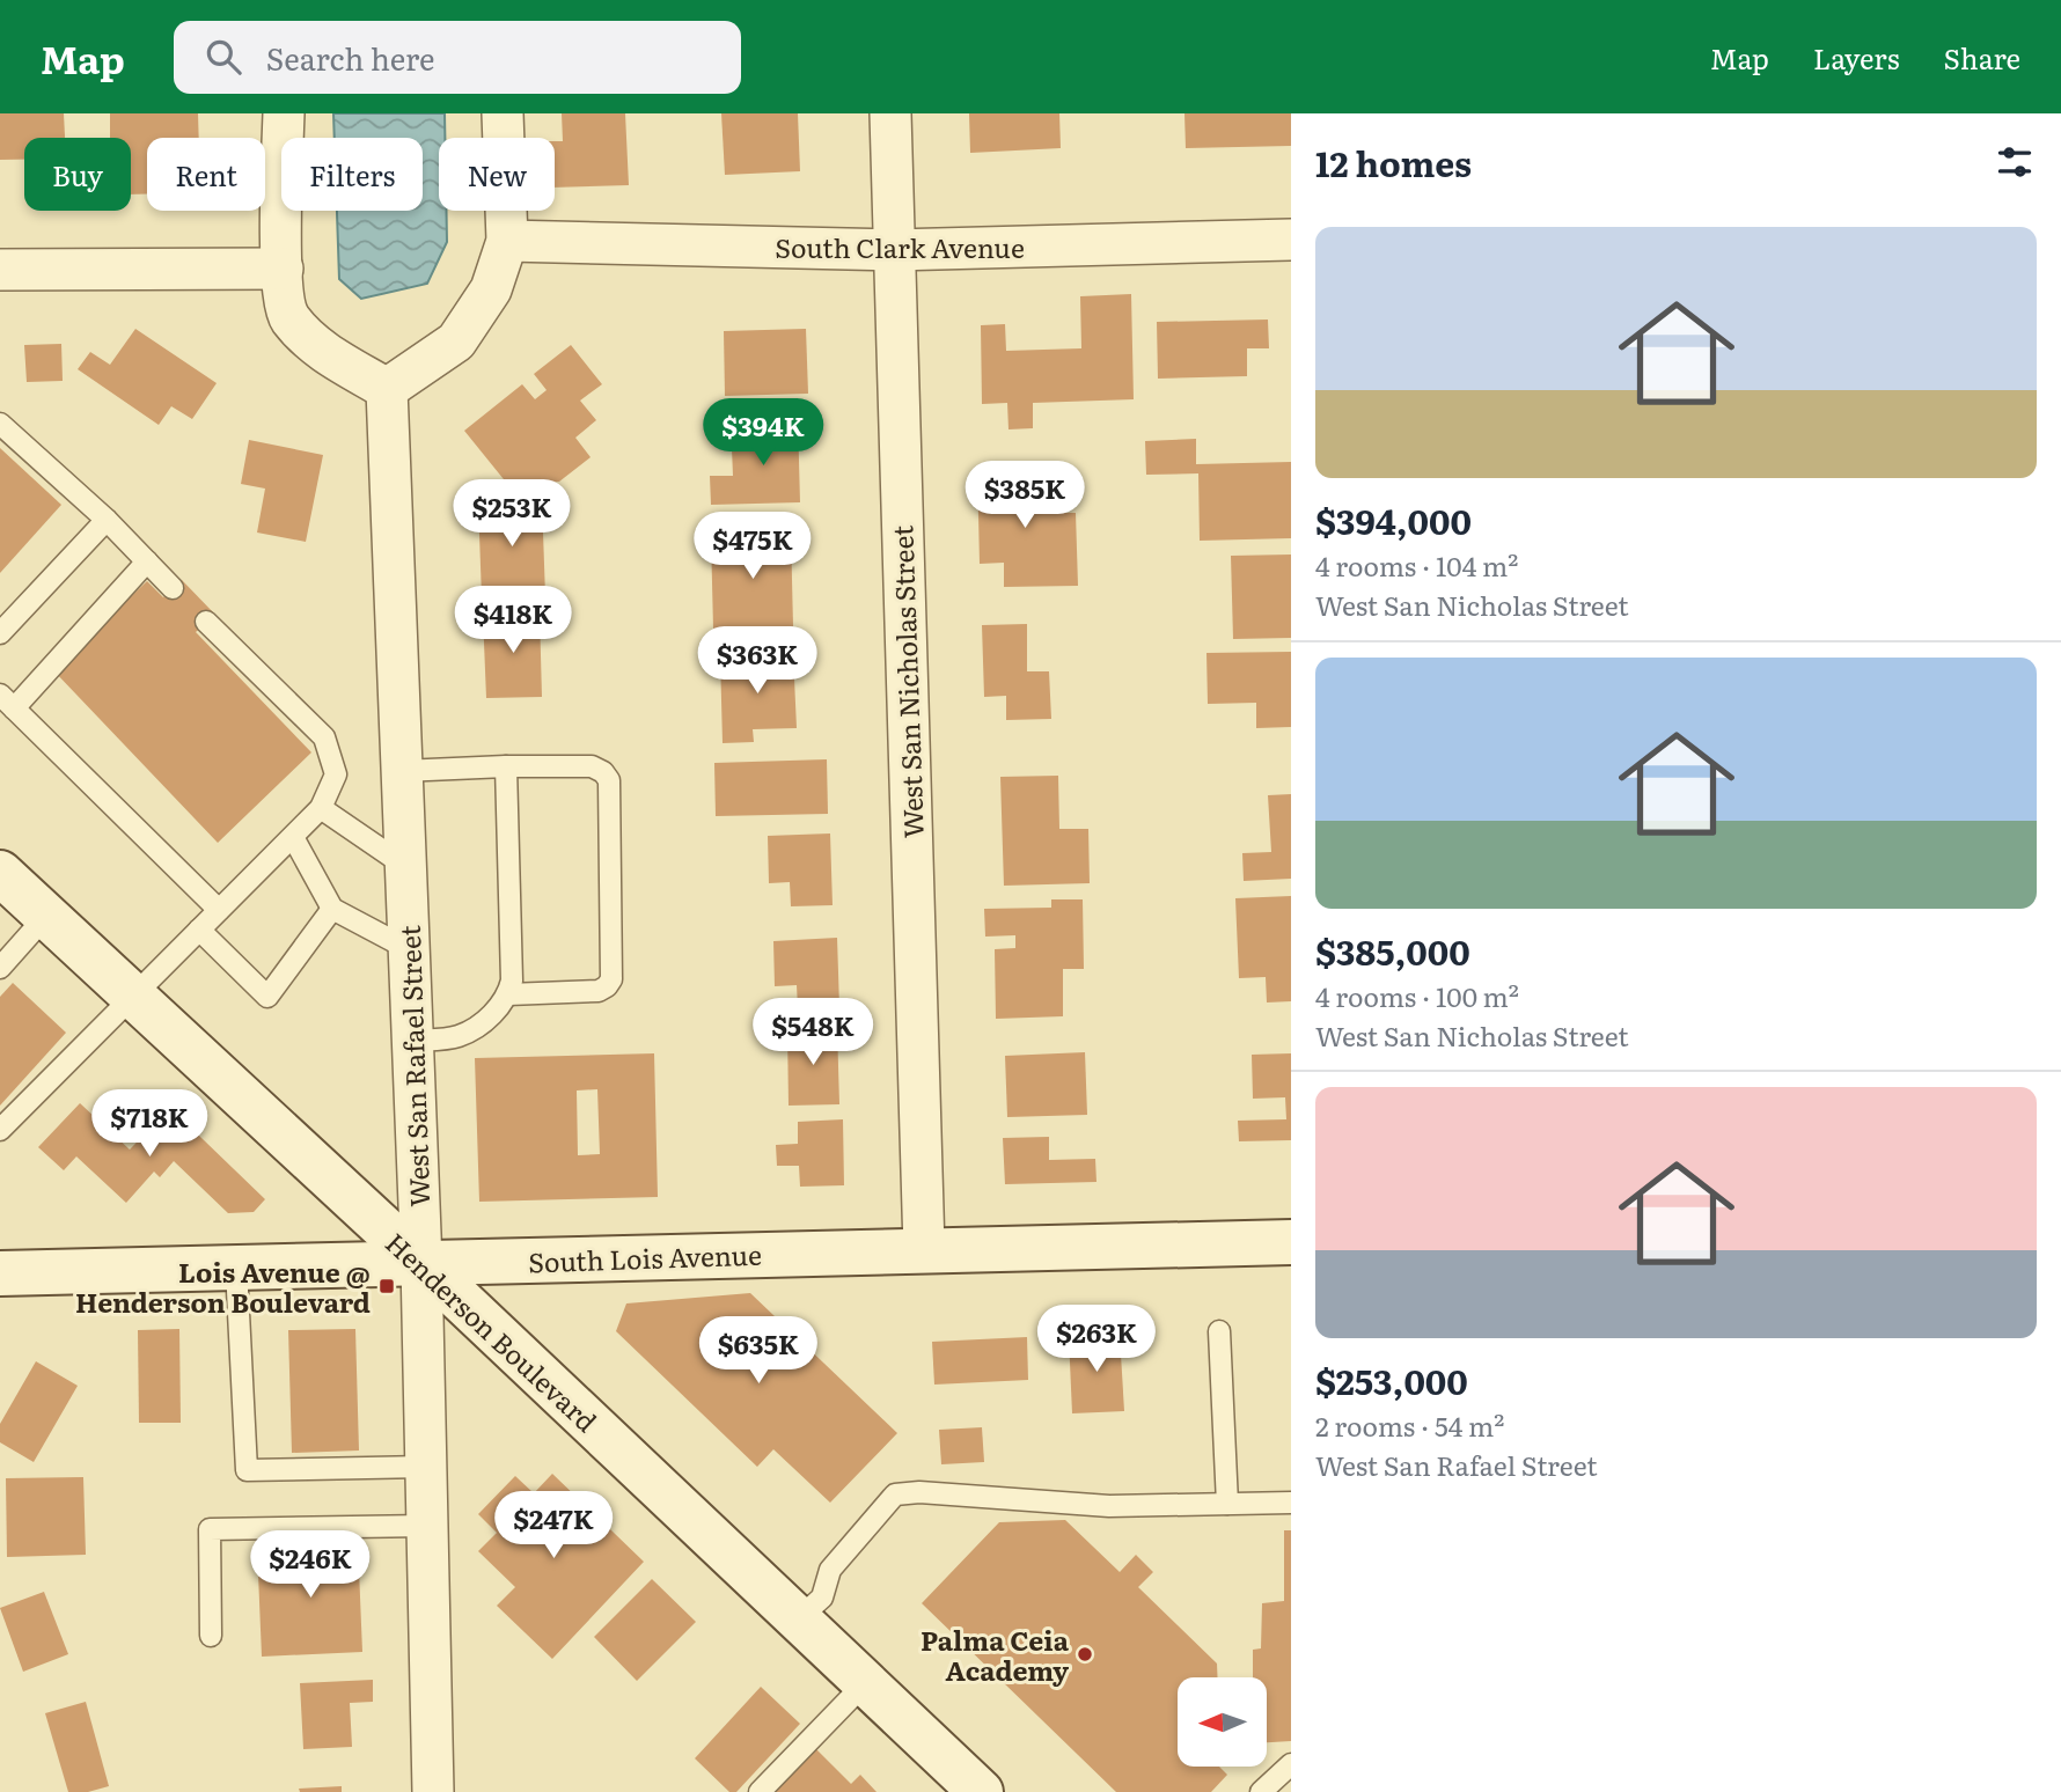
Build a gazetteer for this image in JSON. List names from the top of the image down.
{
  "streets": {
    "main road": ["South Lois Avenue", "Henderson Boulevard"],
    "street": ["South Clark Avenue", "West San Nicholas Street", "West San Rafael Street"]
  },
  "crossings": [
    ["South Clark Avenue", "West San Nicholas Street"],
    ["West San Nicholas Street", "South Lois Avenue"],
    ["West San Rafael Street", "South Lois Avenue"],
    ["West San Rafael Street", "Henderson Boulevard"],
    ["South Lois Avenue", "Henderson Boulevard"]
  ],
  "places": {
    "transit": ["Lois Avenue @ Henderson Boulevard"],
    "other": ["Palma Ceia Academy"]
  },
  "north": "left",
  "page": {
    "header": "Map",
    "search": "Search here",
    "nav": ["Map", "Layers", "Share"],
    "heading": "12 homes",
    "chip": [
      "Buy",
      "Rent",
      "Filters",
      "New"
    ],
    "list": [
      {
        "name": "$394,000",
        "note": "4 rooms · 104 m² · West San Nicholas Street"
      },
      {
        "name": "$385,000",
        "note": "4 rooms · 100 m² · West San Nicholas Street"
      },
      {
        "name": "$253,000",
        "note": "2 rooms · 54 m² · West San Rafael Street"
      }
    ],
    "price": [
      "$394K",
      "$385K",
      "$253K",
      "$475K",
      "$418K",
      "$363K",
      "$548K",
      "$718K",
      "$263K",
      "$635K",
      "$247K",
      "$246K"
    ]
  }
}
